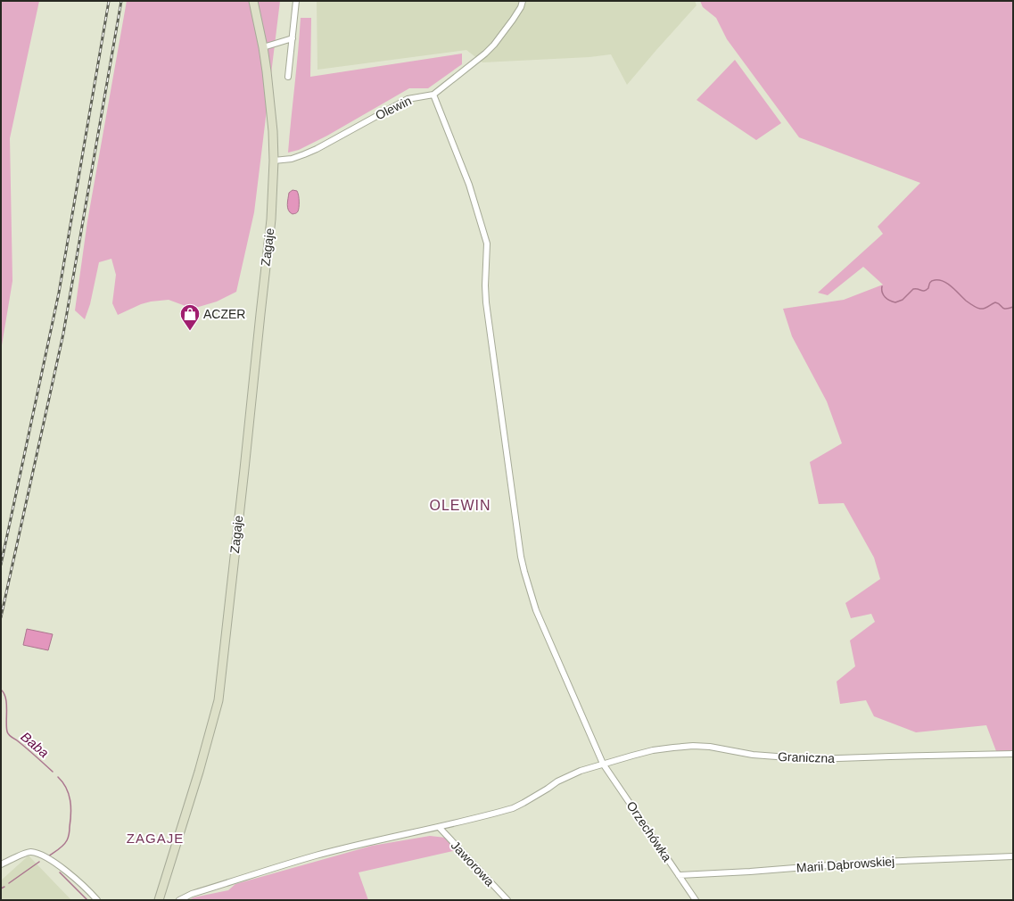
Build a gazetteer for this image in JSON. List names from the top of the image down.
{
  "streets": {
    "main road": ["Zagaje"],
    "street": [
      "Olewin",
      "Graniczna",
      "Orzechówka",
      "Jaworowa",
      "Marii Dąbrowskiej"
    ]
  },
  "crossings": [
    ["Olewin", "Zagaje"],
    ["Olewin", "Orzechówka"],
    ["Graniczna", "Orzechówka"],
    ["Graniczna", "Jaworowa"],
    ["Orzechówka", "Marii Dąbrowskiej"]
  ],
  "districts": ["OLEWIN", "ZAGAJE"],
  "water": ["Baba"],
  "places": {
    "shop": ["ACZER"]
  }
}
